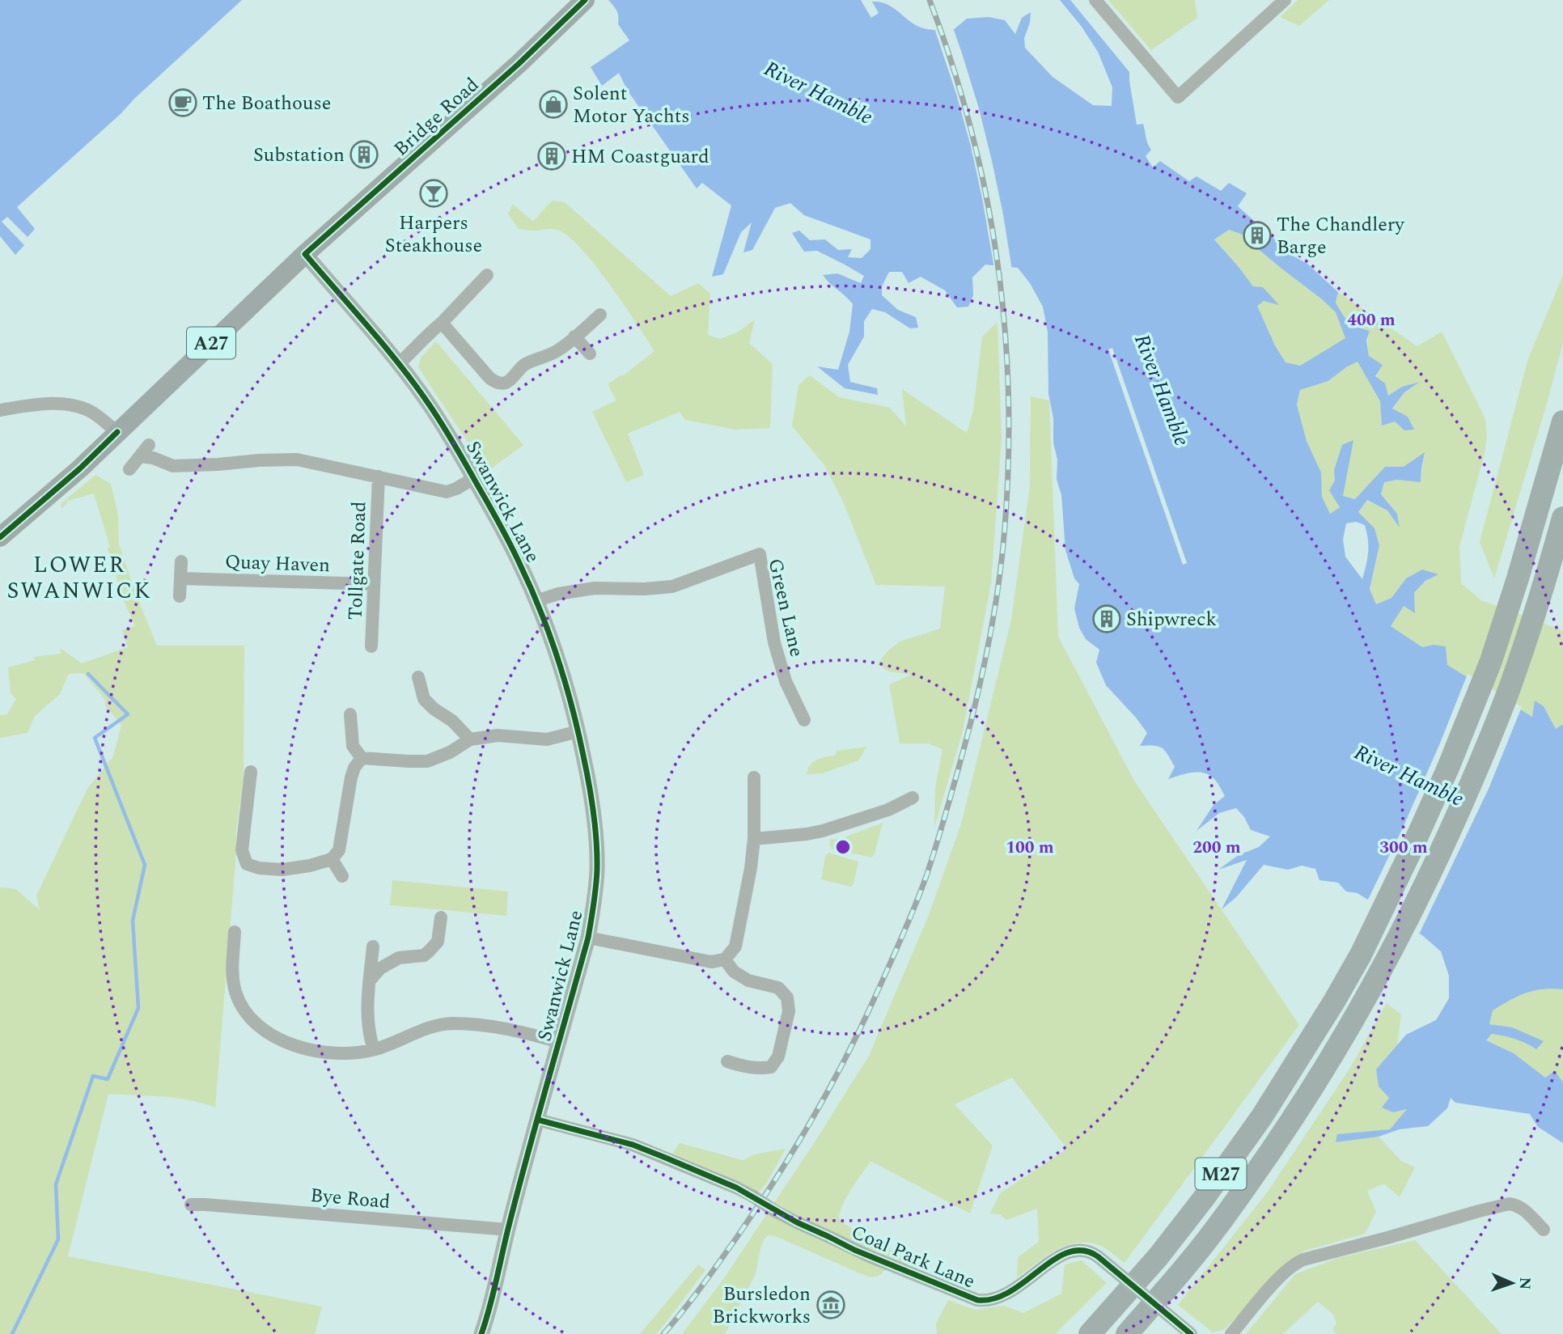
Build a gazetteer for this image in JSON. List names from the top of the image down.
{
  "streets": {
    "highway": ["M27"],
    "main road": ["Bridge Road", "A27"],
    "street": [
      "Swanwick Lane",
      "Tollgate Road",
      "Quay Haven",
      "Green Lane",
      "Bye Road",
      "Coal Park Lane"
    ]
  },
  "crossings": [
    ["Bridge Road", "Swanwick Lane"],
    ["Swanwick Lane", "Green Lane"],
    ["Swanwick Lane", "Bye Road"],
    ["Swanwick Lane", "Coal Park Lane"],
    ["Tollgate Road", "Quay Haven"]
  ],
  "districts": ["LOWER SWANWICK"],
  "water": ["River Hamble"],
  "places": {
    "cafe": ["The Boathouse"],
    "shop": ["Solent Motor Yachts"],
    "building": [
      "Substation",
      "HM Coastguard",
      "The Chandlery Barge",
      "Shipwreck"
    ],
    "bar": ["Harpers Steakhouse"],
    "museum": ["Bursledon Brickworks"]
  },
  "north": "right",
  "rings": [
    "400 m",
    "100 m",
    "200 m",
    "300 m"
  ]
}
